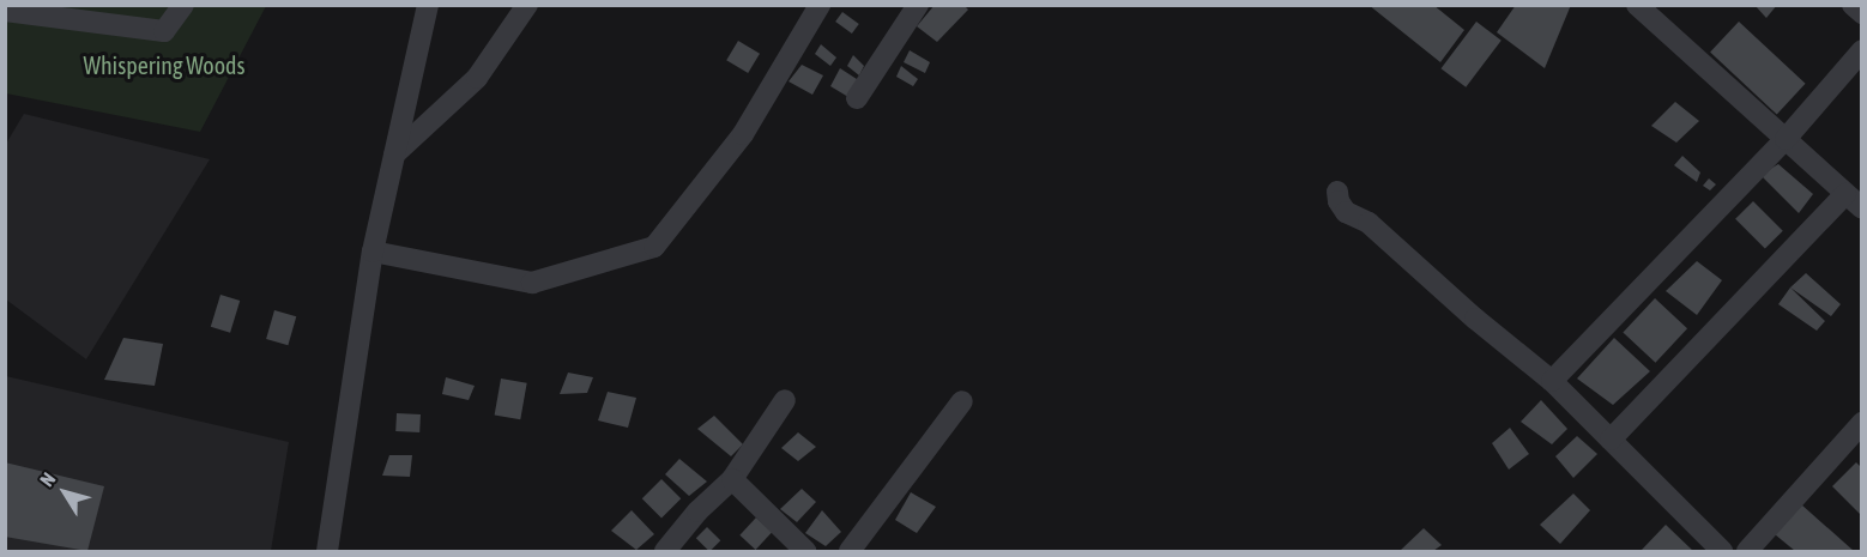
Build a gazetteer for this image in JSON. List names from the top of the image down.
{
  "parks": ["Whispering Woods"],
  "north": "top left"
}
